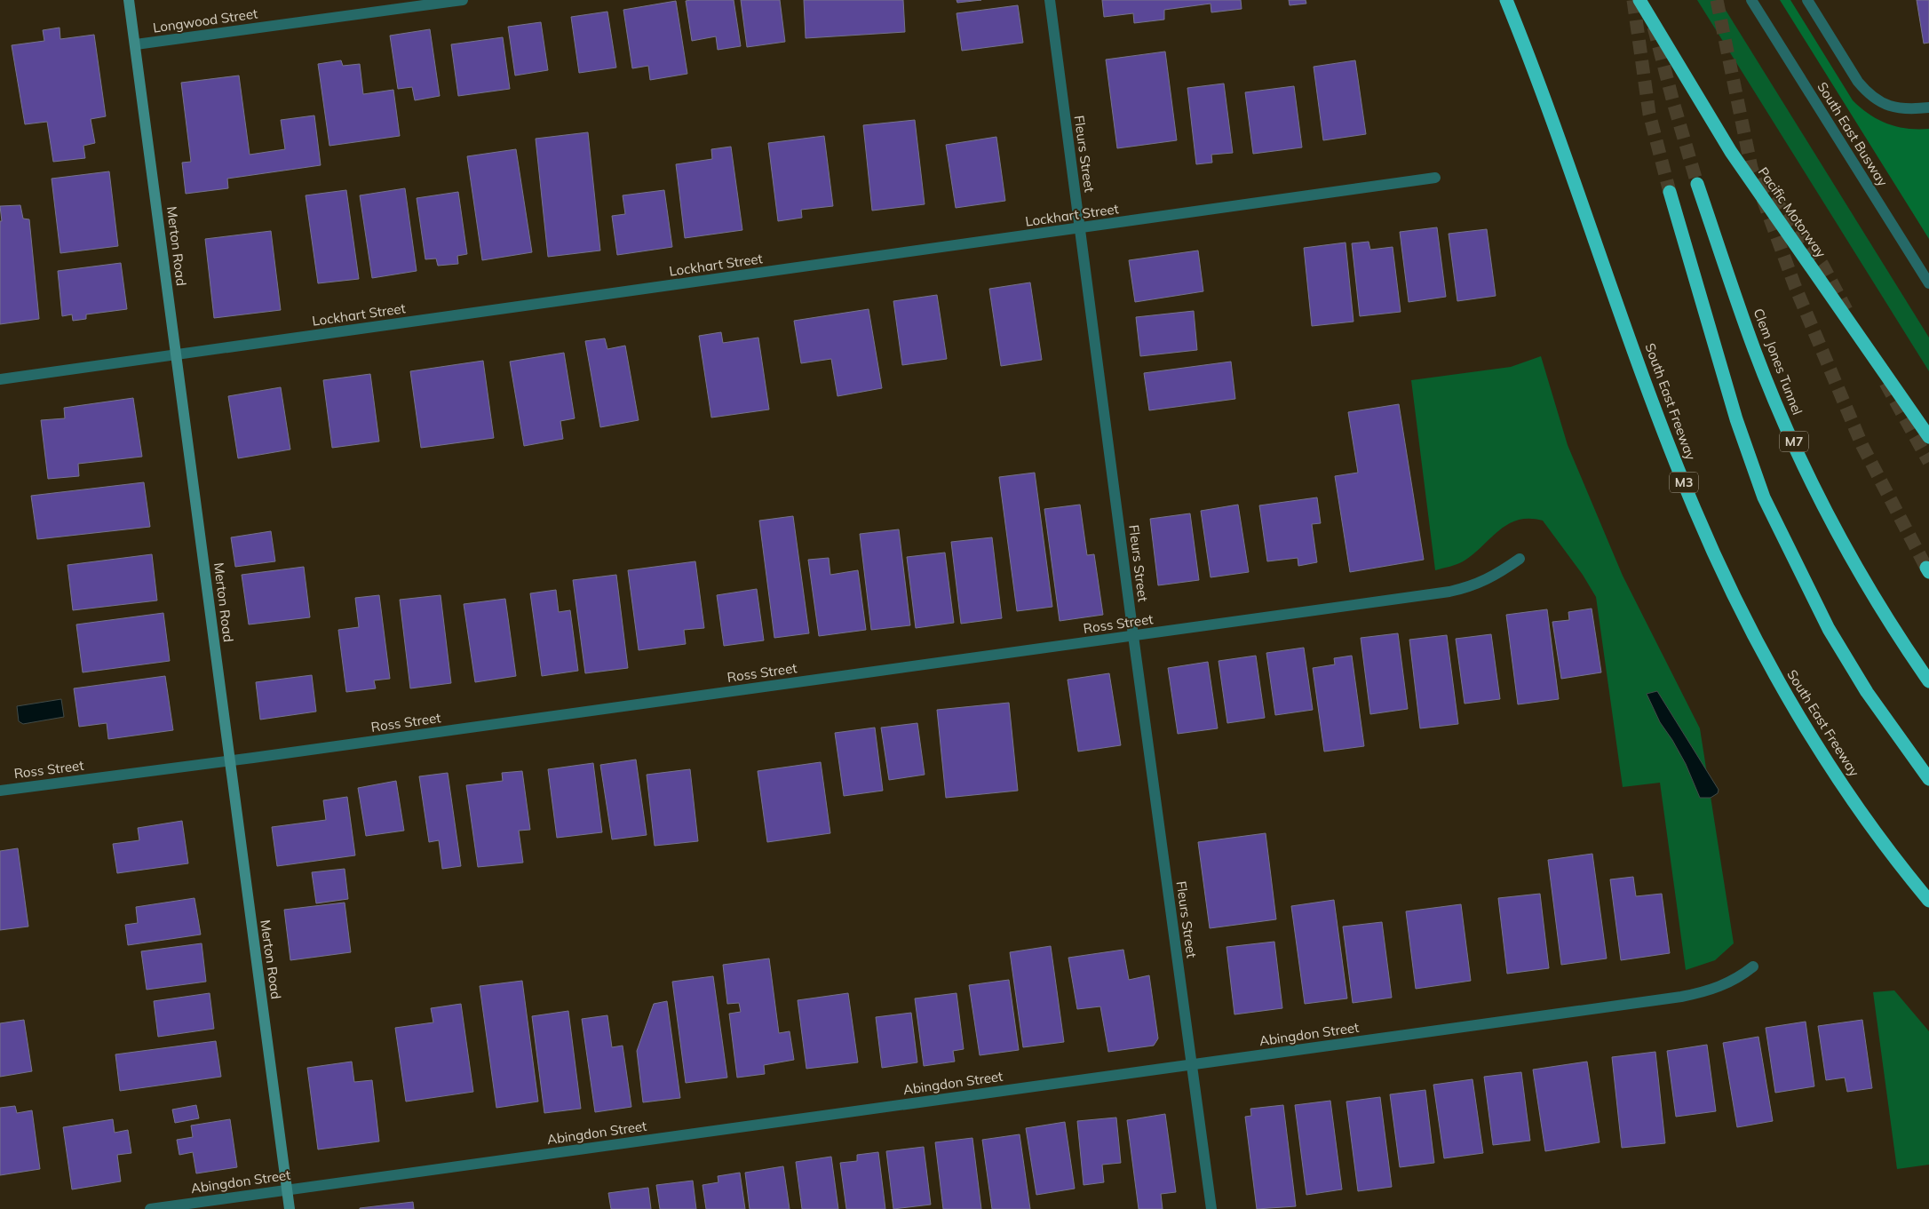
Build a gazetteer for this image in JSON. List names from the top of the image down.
{
  "streets": {
    "highway": [
      "Pacific Motorway",
      "Clem Jones Tunnel",
      "South East Freeway",
      "M7",
      "M3"
    ],
    "street": [
      "Longwood Street",
      "South East Busway",
      "Fleurs Street",
      "Lockhart Street",
      "Merton Road",
      "Ross Street",
      "Abingdon Street"
    ]
  },
  "crossings": [
    ["Longwood Street", "Merton Road"],
    ["Fleurs Street", "Lockhart Street"],
    ["Fleurs Street", "Ross Street"],
    ["Fleurs Street", "Abingdon Street"],
    ["Lockhart Street", "Merton Road"],
    ["Merton Road", "Ross Street"],
    ["Merton Road", "Abingdon Street"]
  ]
}
